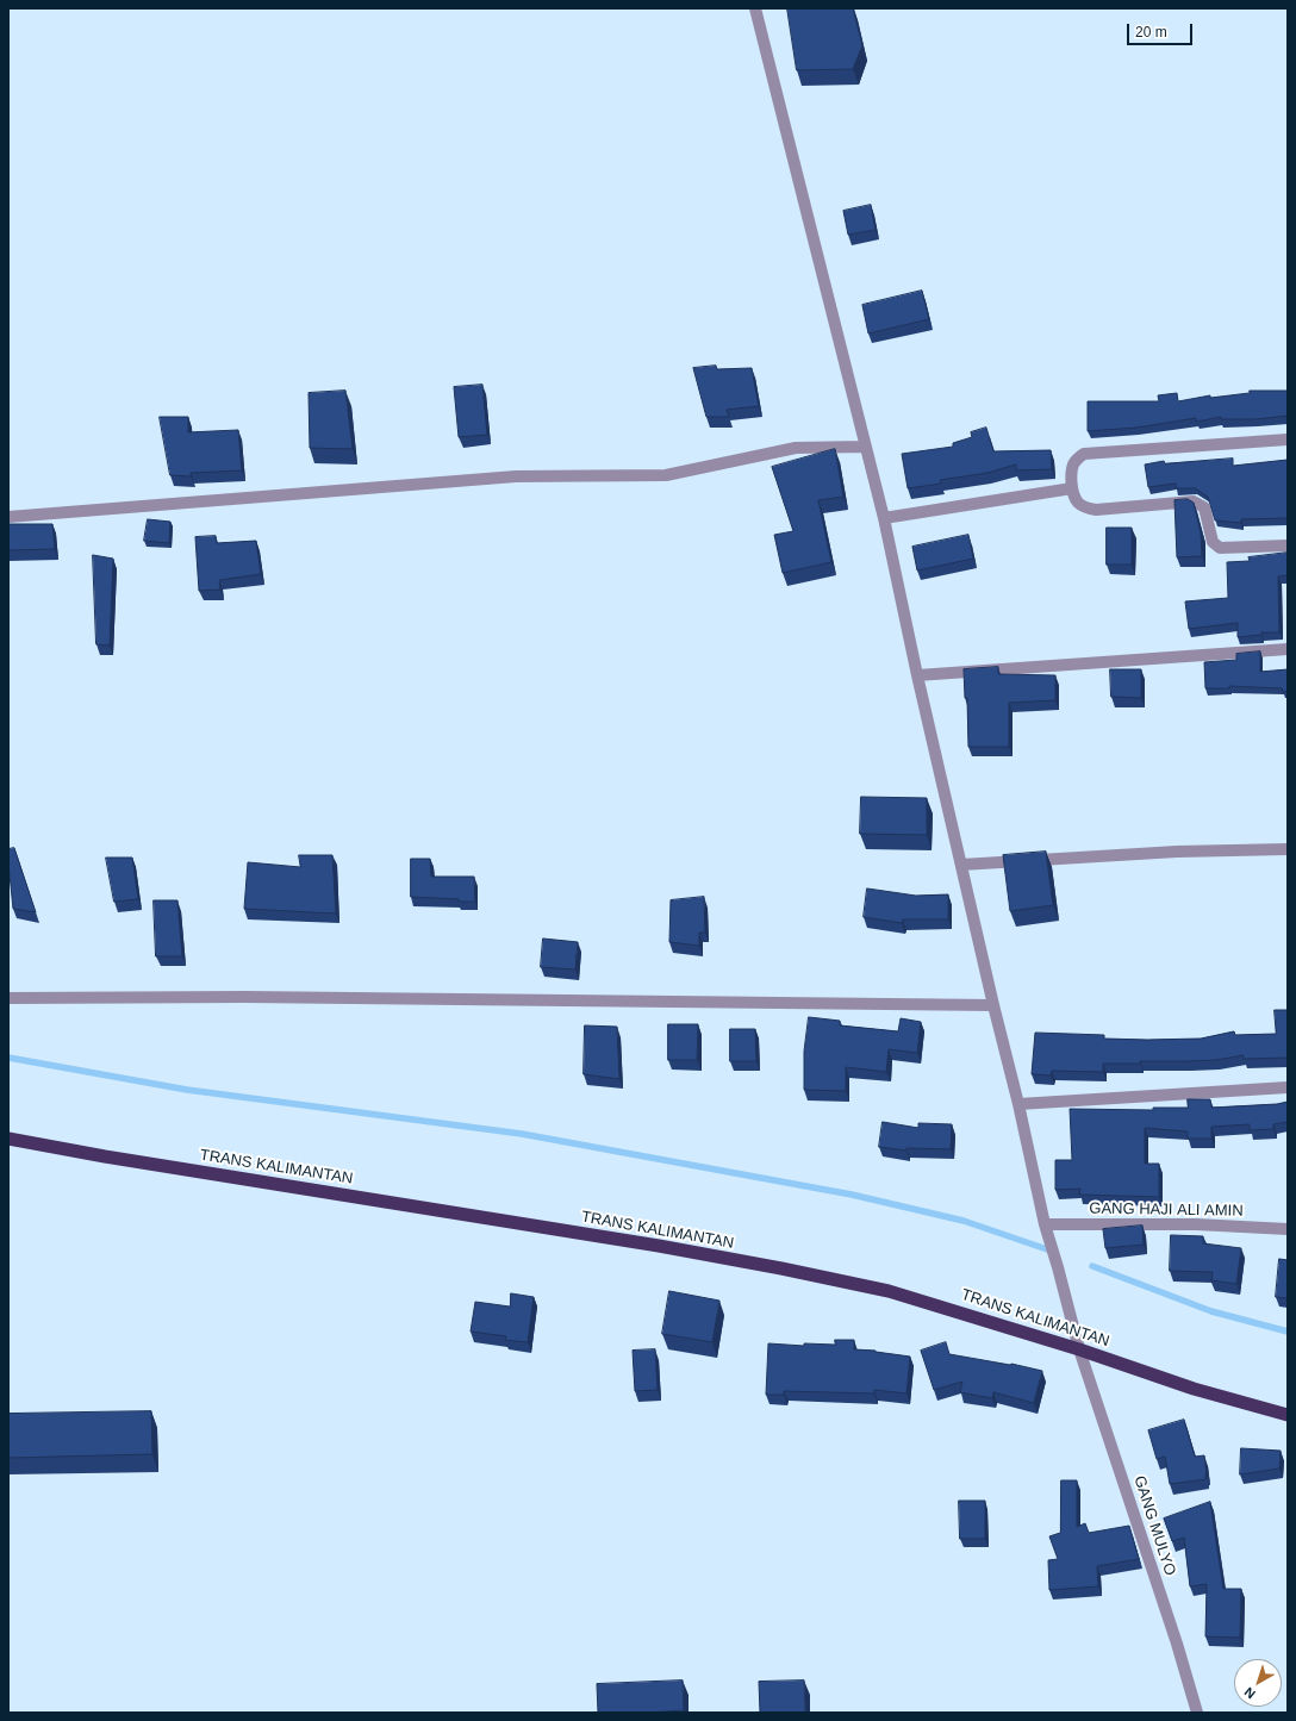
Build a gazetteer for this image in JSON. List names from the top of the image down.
{
  "streets": {
    "highway": ["TRANS KALIMANTAN"],
    "street": ["GANG HAJI ALI AMIN", "GANG MULYO"]
  },
  "crossings": [
    ["TRANS KALIMANTAN", "GANG MULYO"],
    ["GANG HAJI ALI AMIN", "GANG MULYO"]
  ],
  "scale_bar": "20 m",
  "north": "bottom left"
}
